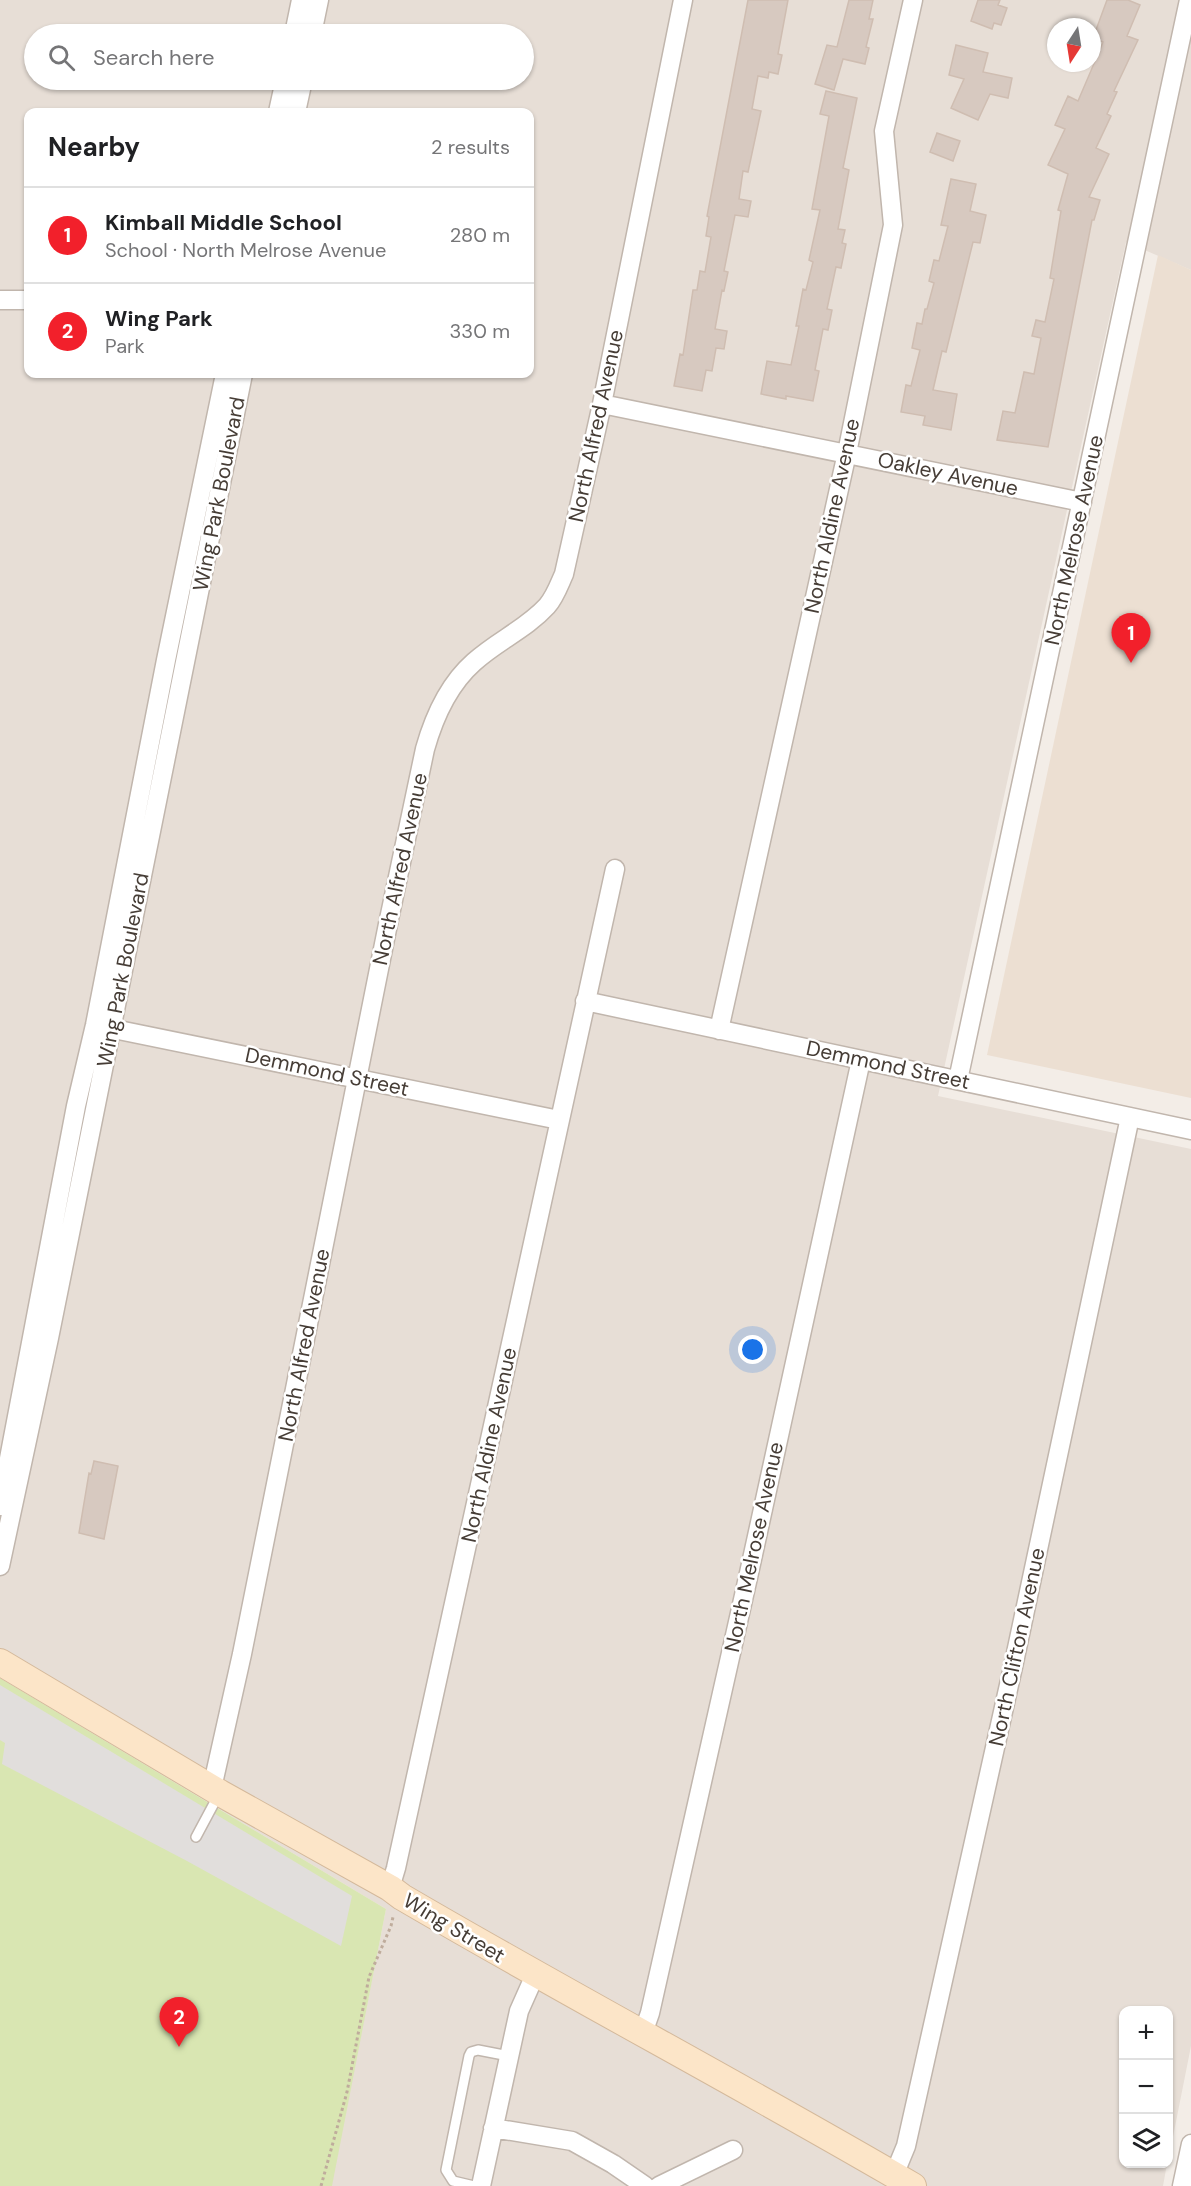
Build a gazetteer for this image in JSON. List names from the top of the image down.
{
  "streets": {
    "street": [
      "North Alfred Avenue",
      "Oakley Avenue",
      "Wing Park Boulevard",
      "North Aldine Avenue",
      "North Melrose Avenue",
      "Demmond Street",
      "North Clifton Avenue",
      "Wing Street"
    ]
  },
  "crossings": [
    ["North Alfred Avenue", "Oakley Avenue"],
    ["North Alfred Avenue", "Demmond Street"],
    ["North Alfred Avenue", "Wing Street"],
    ["Oakley Avenue", "North Aldine Avenue"],
    ["Oakley Avenue", "North Melrose Avenue"],
    ["Wing Park Boulevard", "Demmond Street"],
    ["North Aldine Avenue", "Demmond Street"],
    ["North Aldine Avenue", "Wing Street"],
    ["North Melrose Avenue", "Demmond Street"],
    ["North Melrose Avenue", "Wing Street"],
    ["Demmond Street", "North Clifton Avenue"],
    ["North Clifton Avenue", "Wing Street"]
  ],
  "north": "bottom",
  "page": {
    "search": "Search here",
    "heading": ["Nearby", "2 results"],
    "list": [
      {
        "mark": "1",
        "name": "Kimball Middle School",
        "note": "School · North Melrose Avenue",
        "value": "280 m"
      },
      {
        "mark": "2",
        "name": "Wing Park",
        "note": "Park",
        "value": "330 m"
      }
    ],
    "pins": ["1", "2"],
    "map_buttons": ["+", "−"]
  }
}
